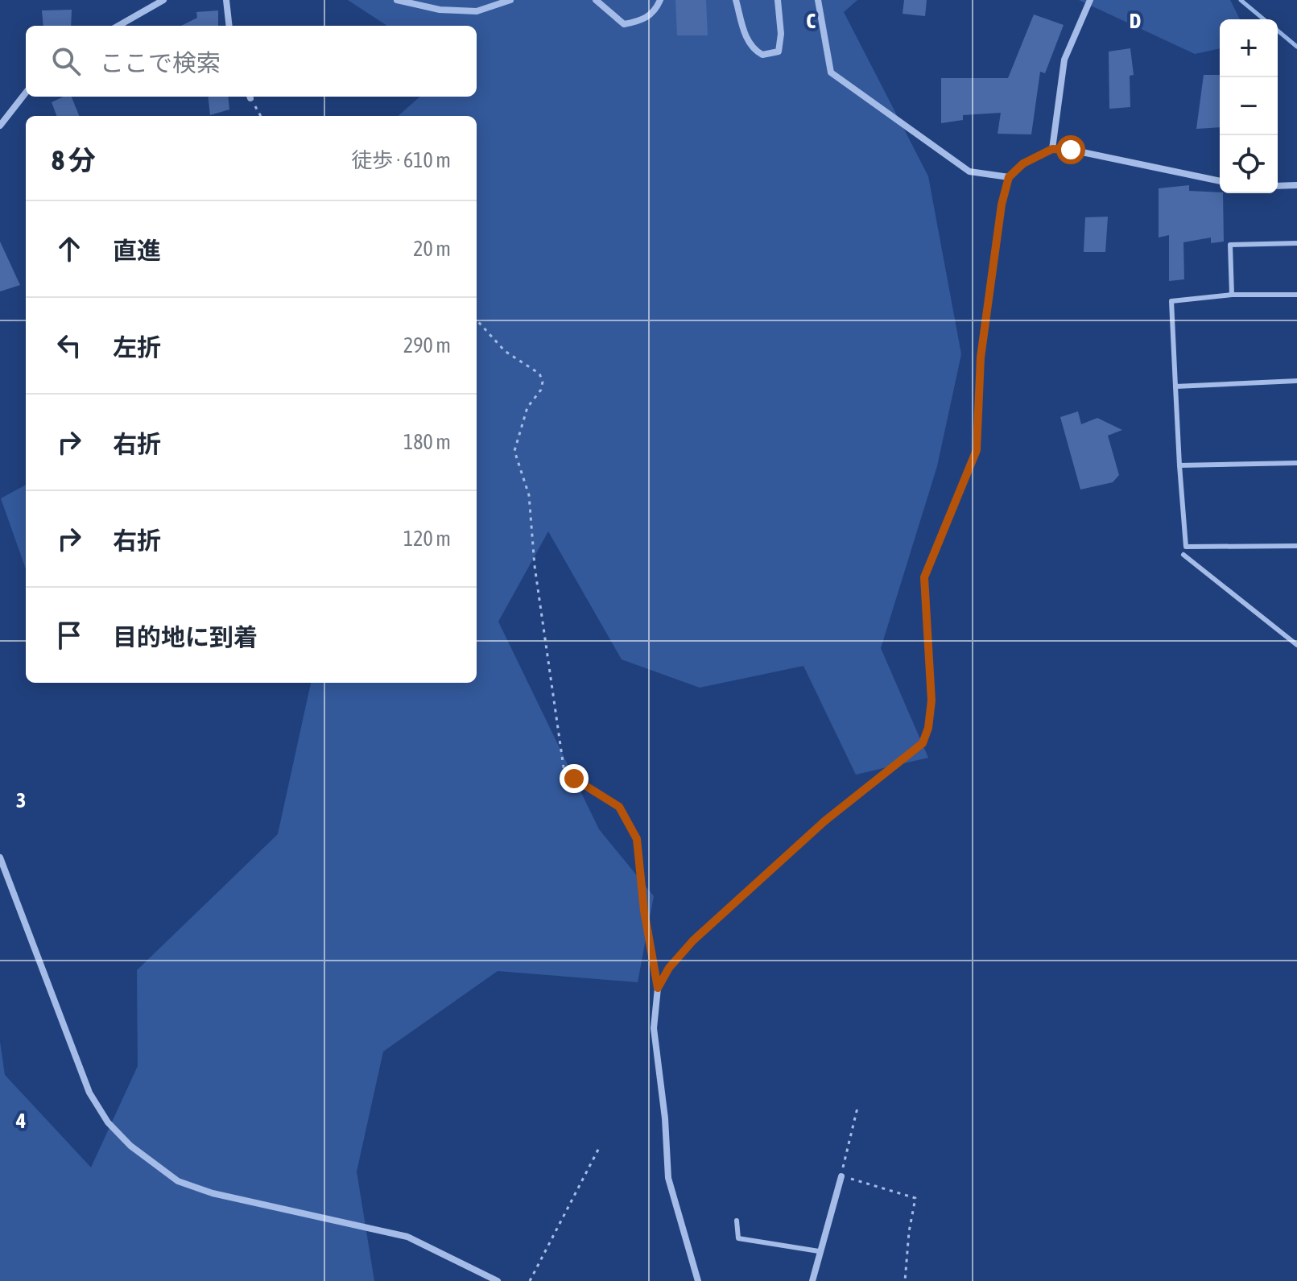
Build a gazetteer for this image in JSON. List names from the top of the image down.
{
  "page": {
    "map_buttons": ["+", "−"],
    "search": "ここで検索",
    "heading": ["8 分", "徒歩 · 610 m"],
    "list": [
      ["直進", "20 m"],
      ["左折", "290 m"],
      ["右折", "180 m"],
      ["右折", "120 m"],
      "目的地に到着"
    ]
  },
  "grid": {
    "columns": ["C", "D"],
    "rows": ["3", "4"]
  }
}
